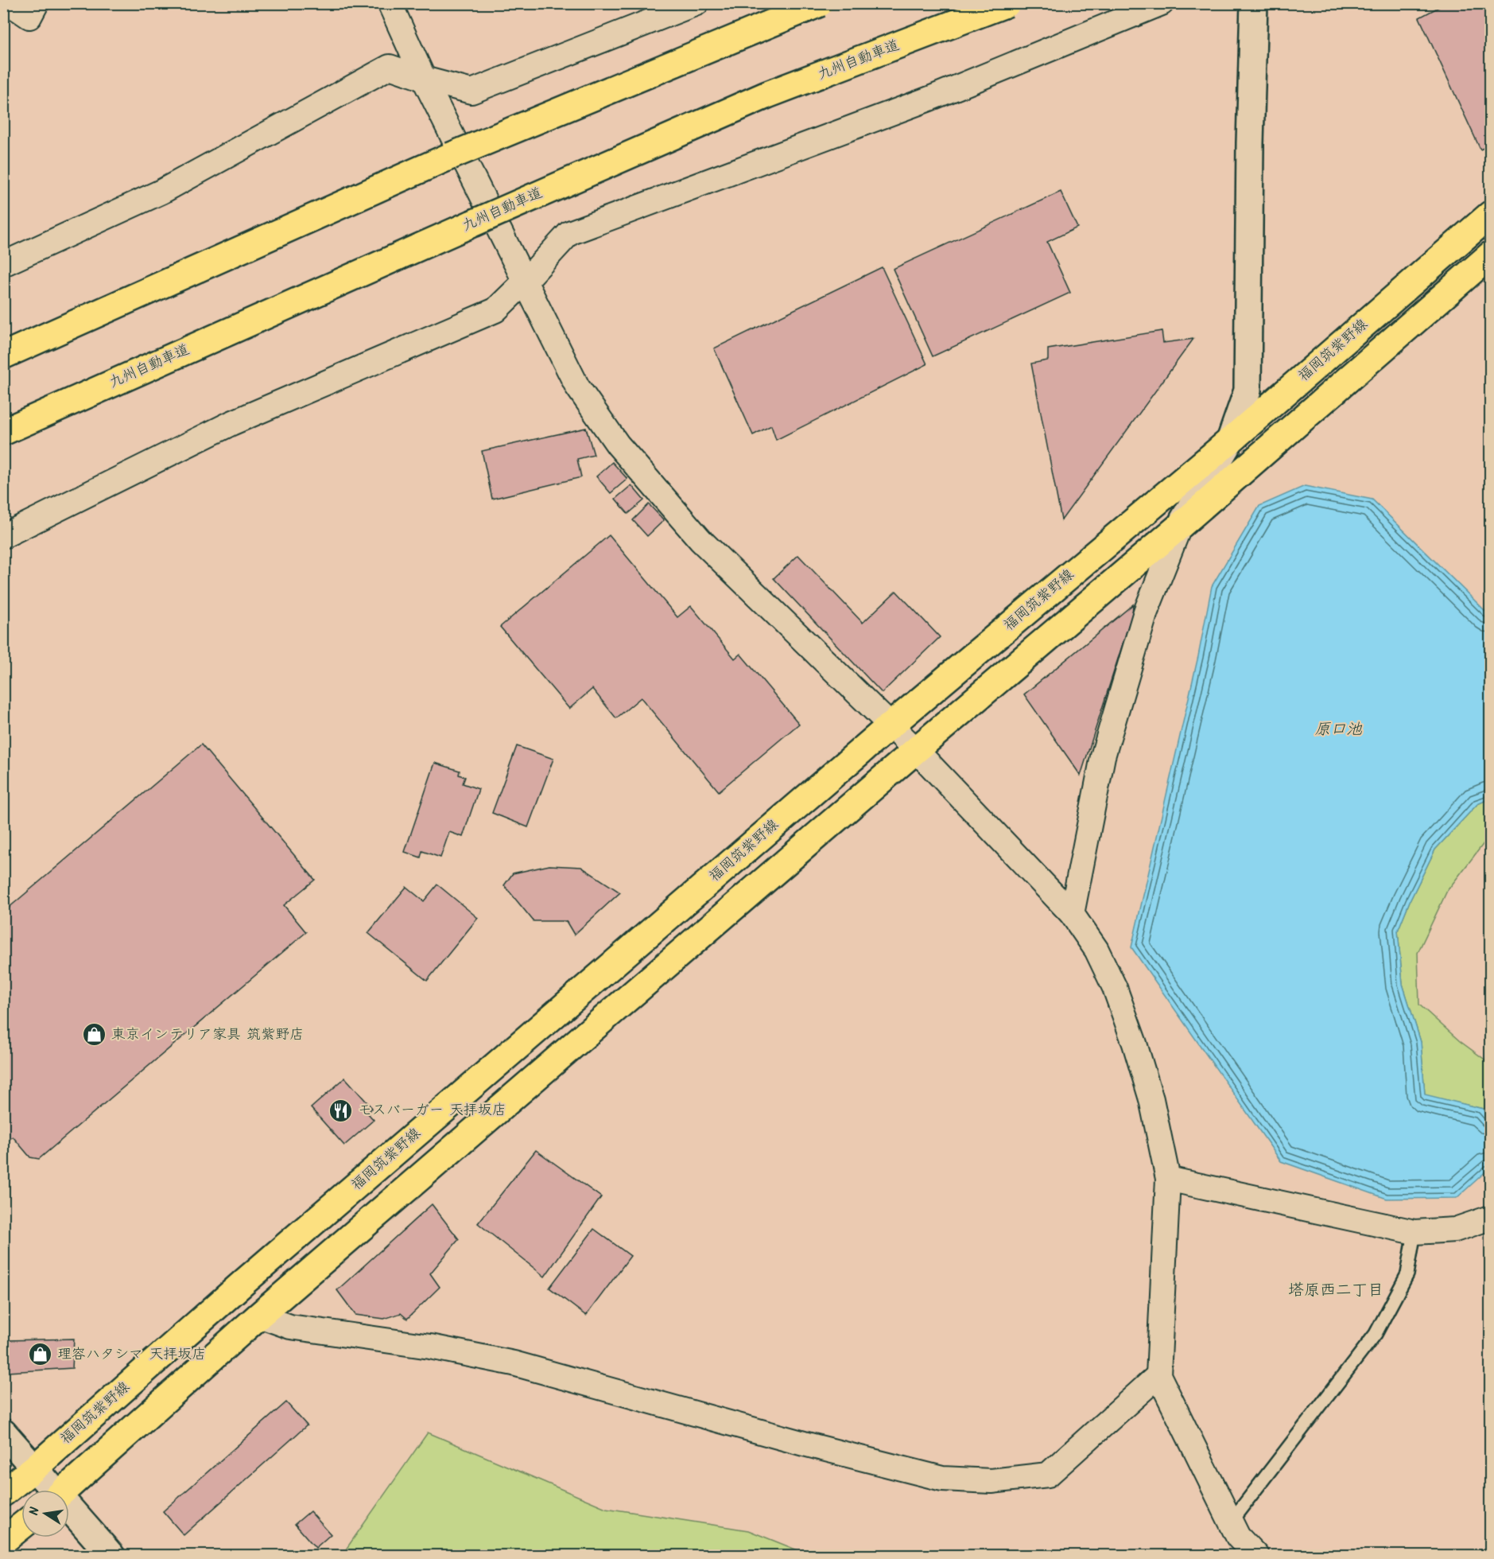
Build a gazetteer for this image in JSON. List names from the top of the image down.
{
  "streets": {
    "main road": ["九州自動車道", "福岡筑紫野線"]
  },
  "districts": ["塔原西二丁目"],
  "water": ["原口池"],
  "places": {
    "shop": ["東京インテリア家具 筑紫野店", "理容ハタシマ 天拝坂店"],
    "restaurant": ["モスバーガー 天拝坂店"]
  },
  "north": "left"
}
